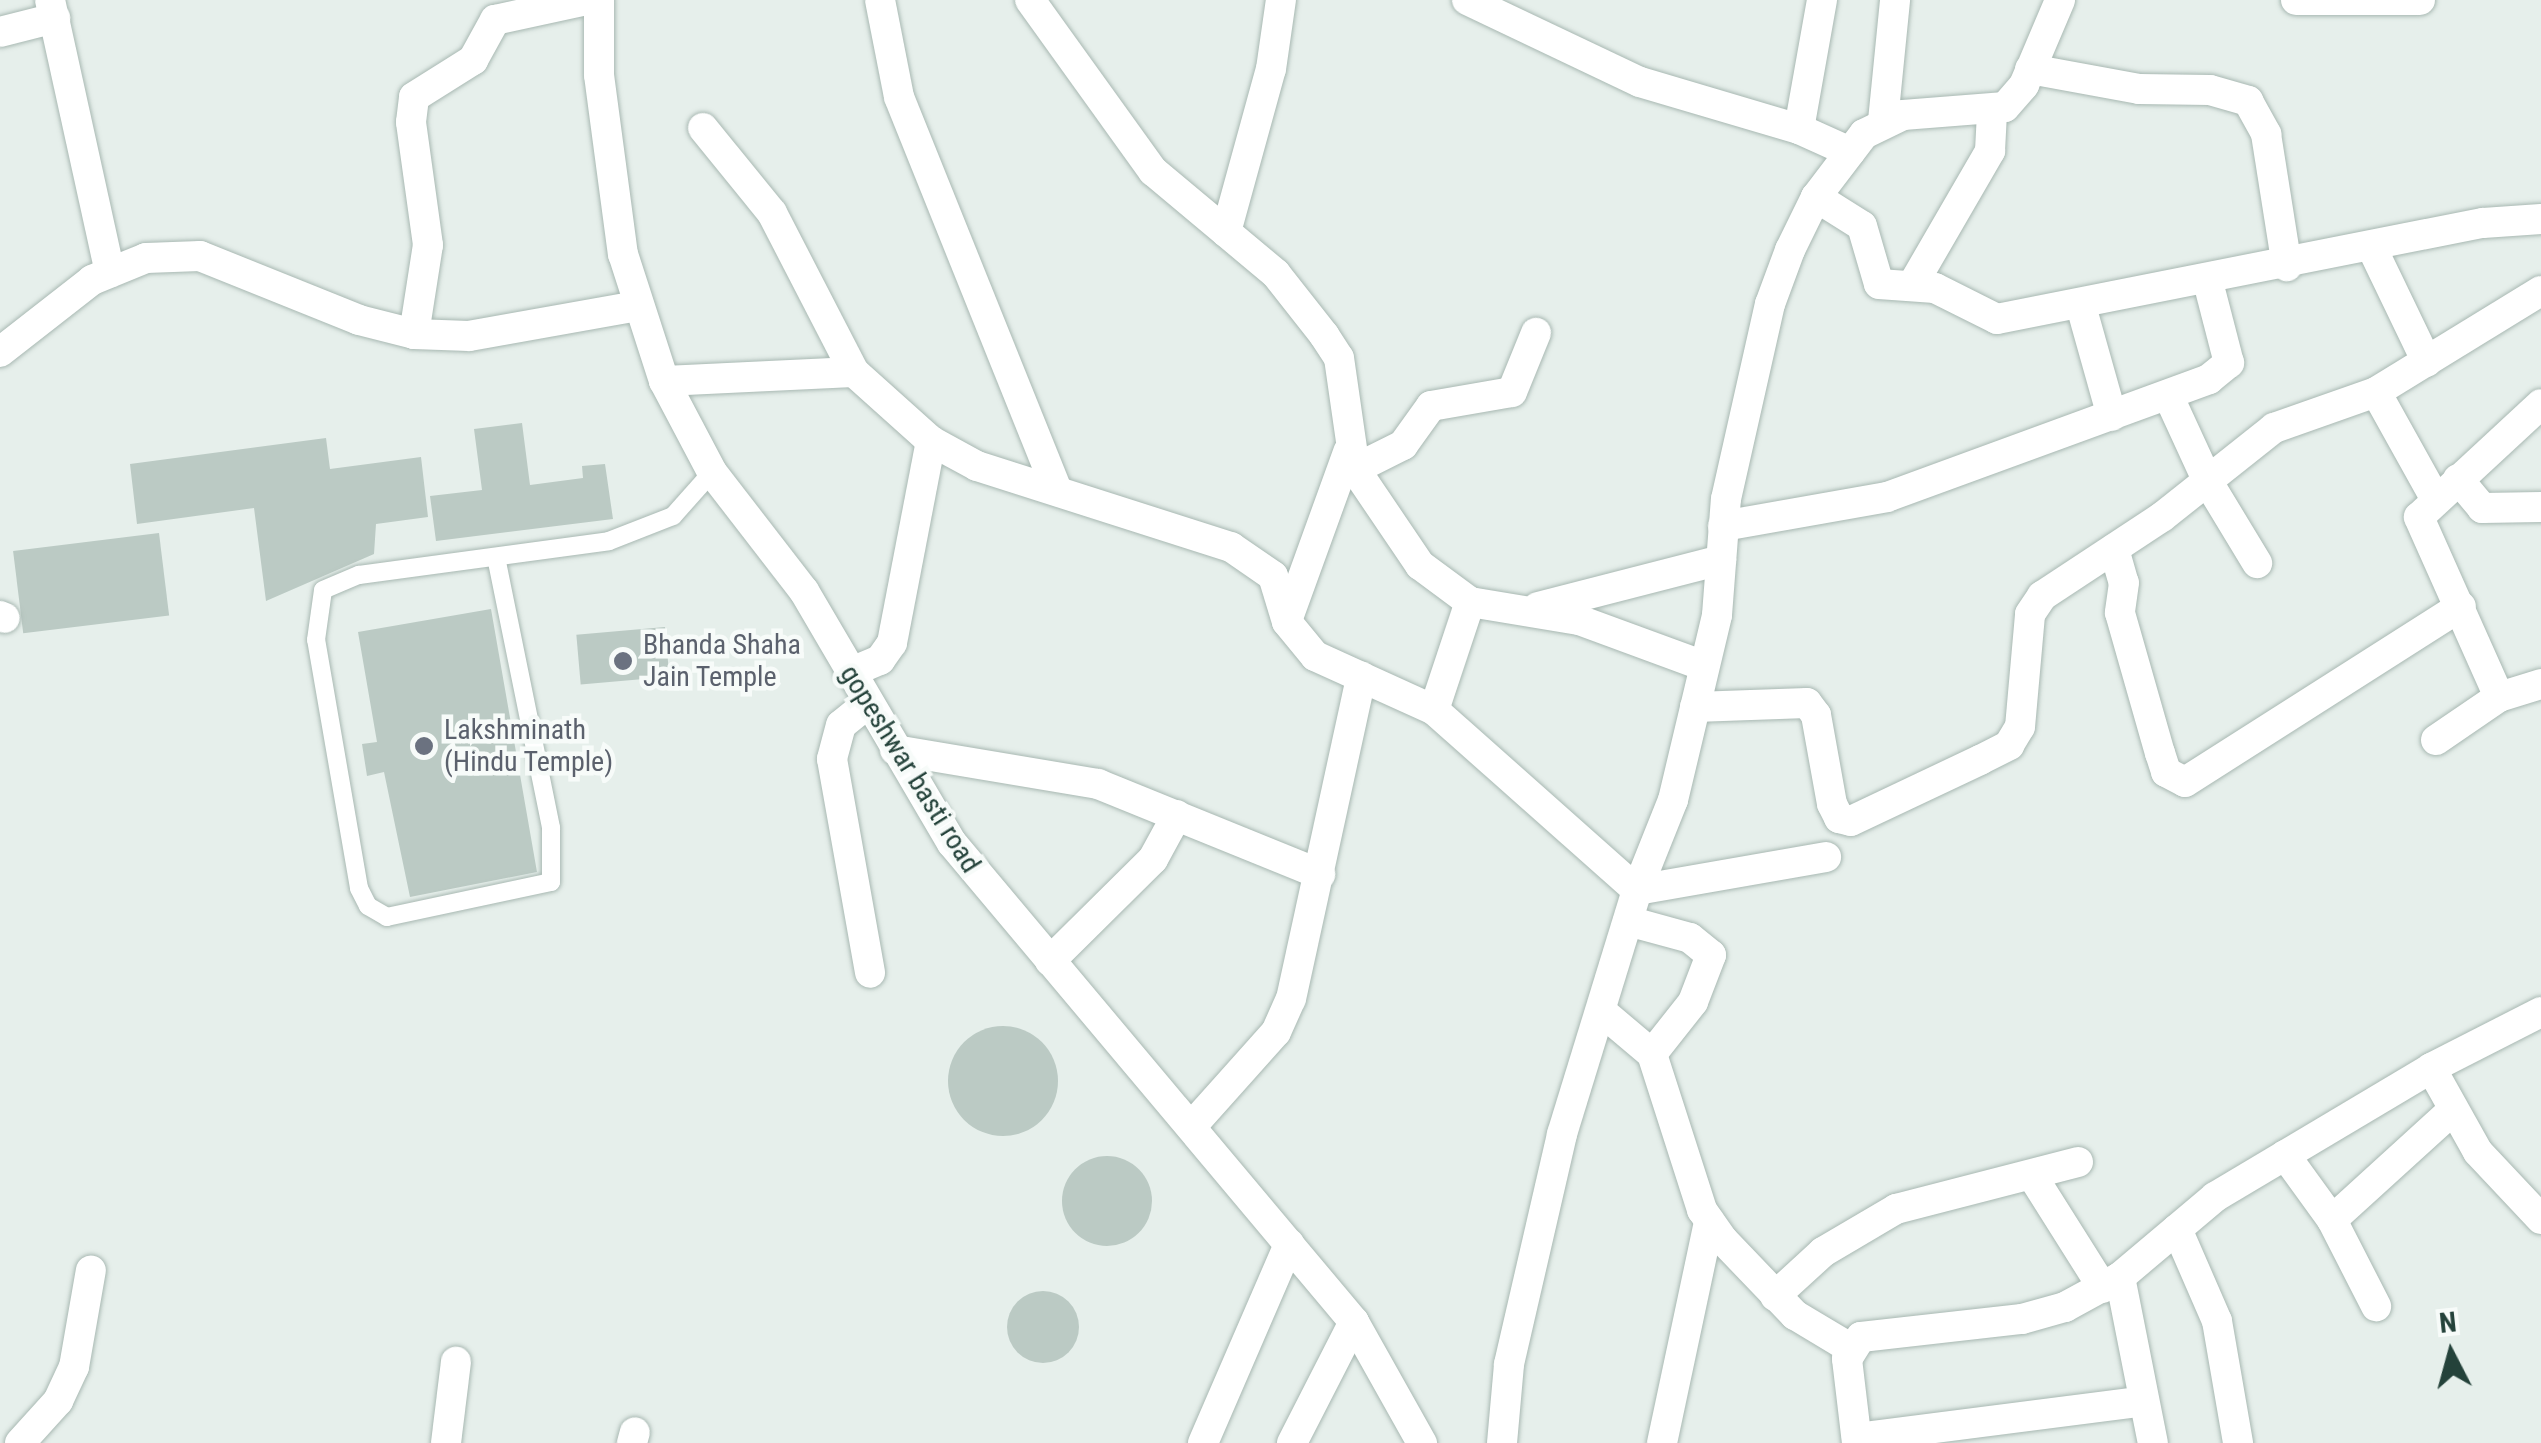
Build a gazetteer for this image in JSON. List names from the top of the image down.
{
  "streets": {
    "street": ["gopeshwar basti road"]
  },
  "places": ["Bhanda Shaha Jain Temple", "Lakshminath (Hindu Temple)"],
  "north": "top"
}
